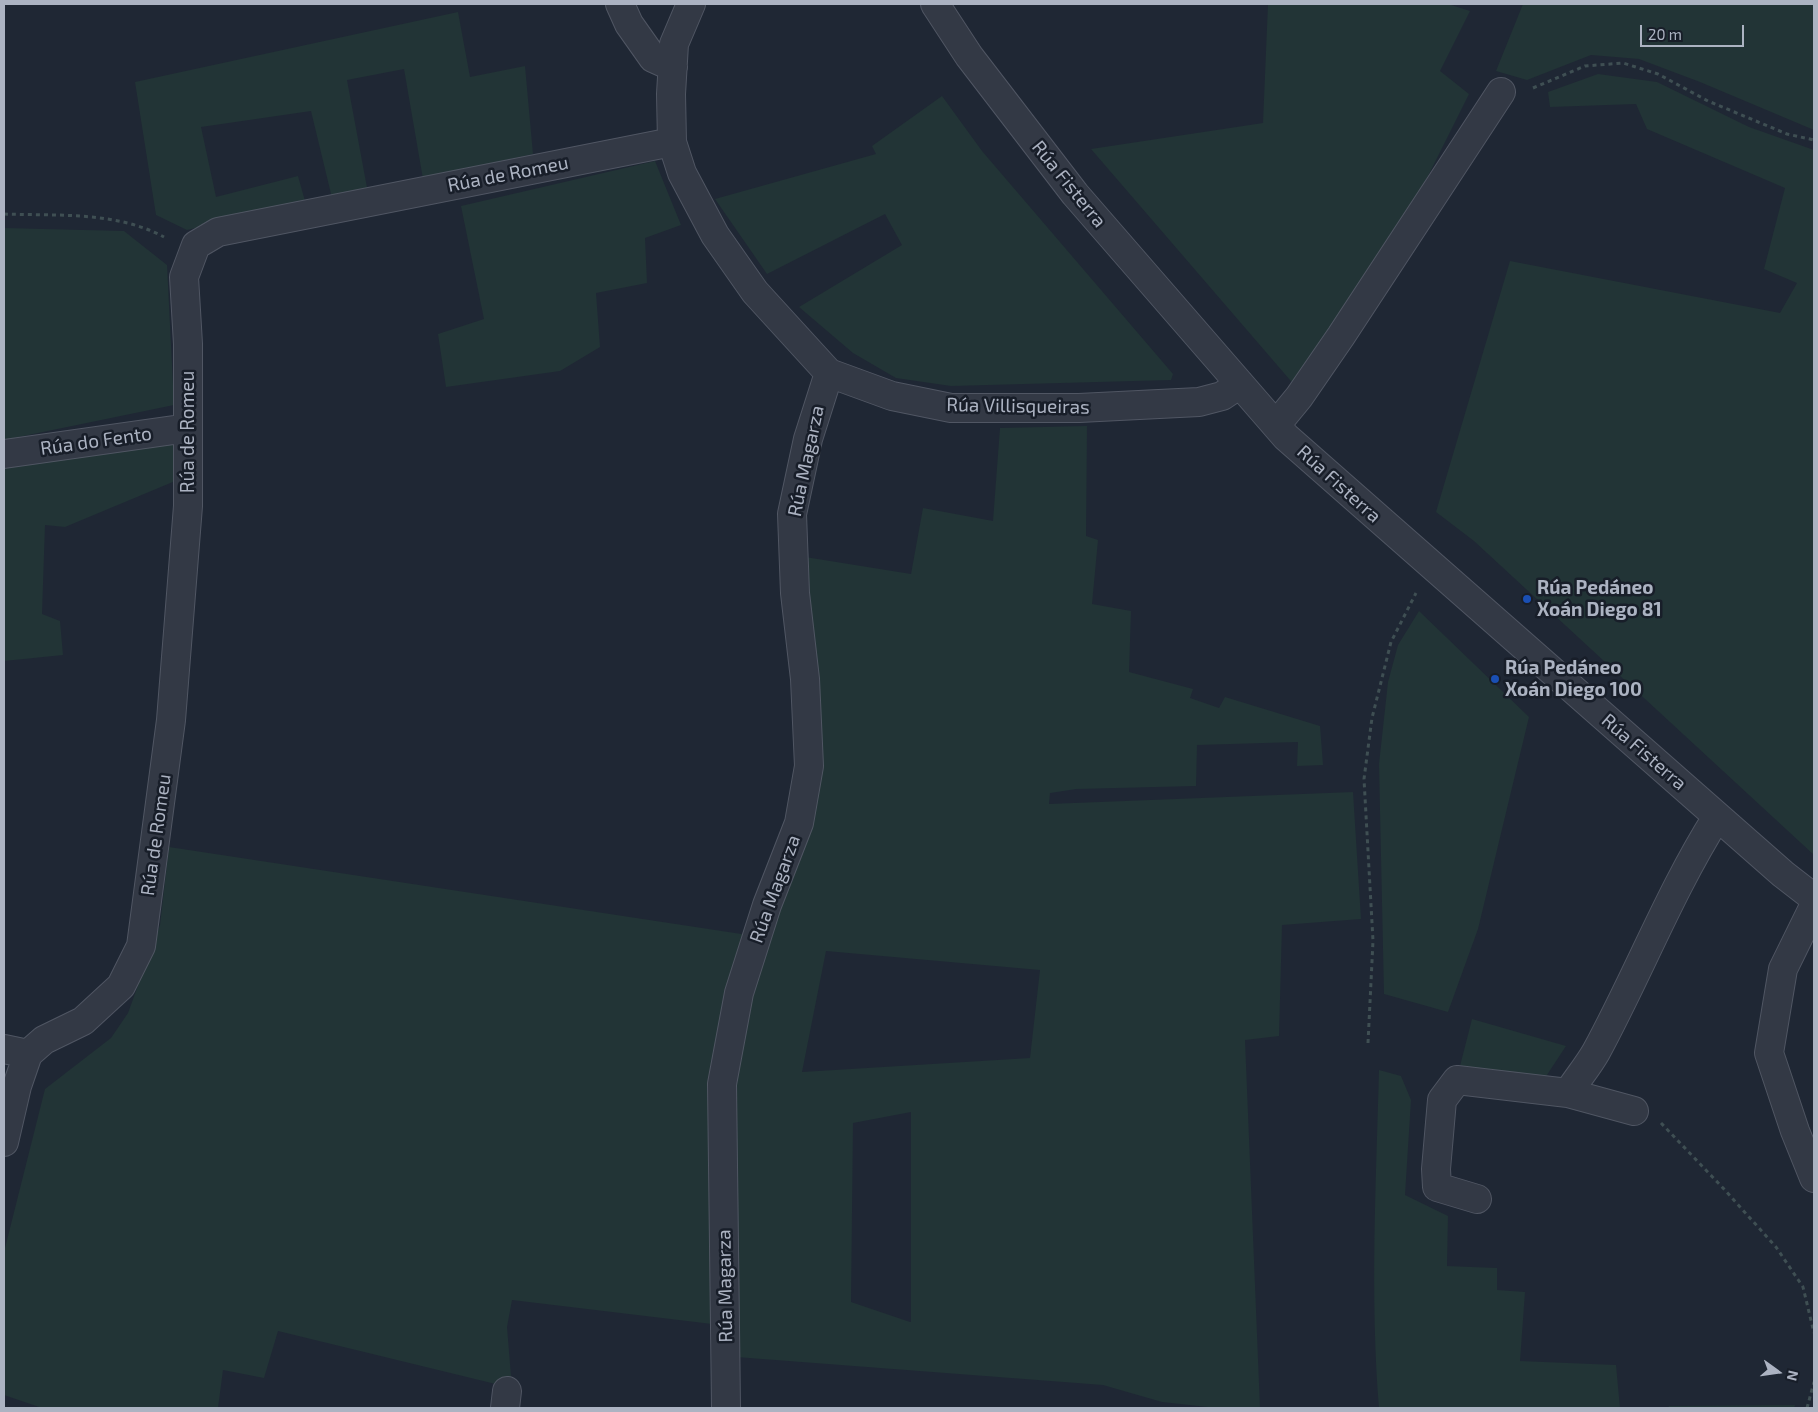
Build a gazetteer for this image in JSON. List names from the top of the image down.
{
  "streets": {
    "street": [
      "Rúa de Romeu",
      "Rúa Fisterra",
      "Rúa Villisqueiras",
      "Rúa do Fento",
      "Rúa Magarza"
    ]
  },
  "crossings": [
    ["Rúa de Romeu", "Rúa Villisqueiras"],
    ["Rúa de Romeu", "Rúa do Fento"],
    ["Rúa Fisterra", "Rúa Villisqueiras"],
    ["Rúa Villisqueiras", "Rúa Magarza"]
  ],
  "places": ["Rúa Pedáneo Xoán Diego 81", "Rúa Pedáneo Xoán Diego 100"],
  "scale_bar": "20 m",
  "north": "right"
}
